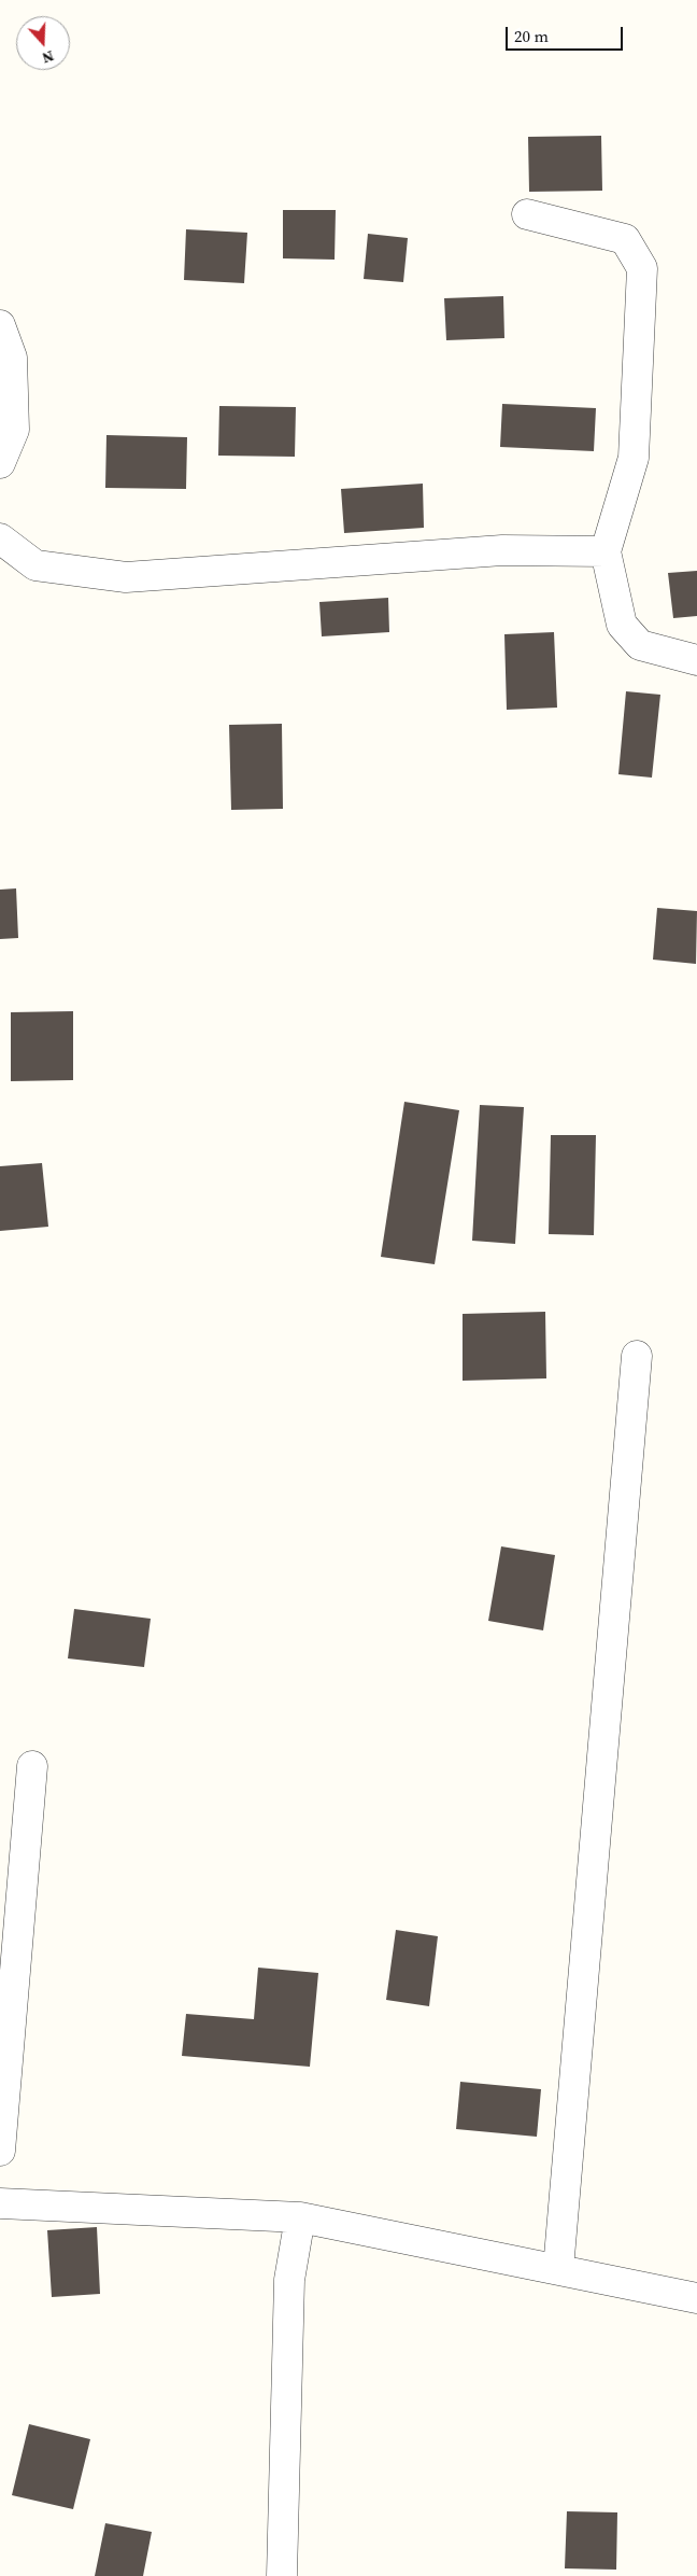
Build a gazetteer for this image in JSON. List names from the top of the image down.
{
  "scale_bar": "20 m",
  "north": "bottom"
}
